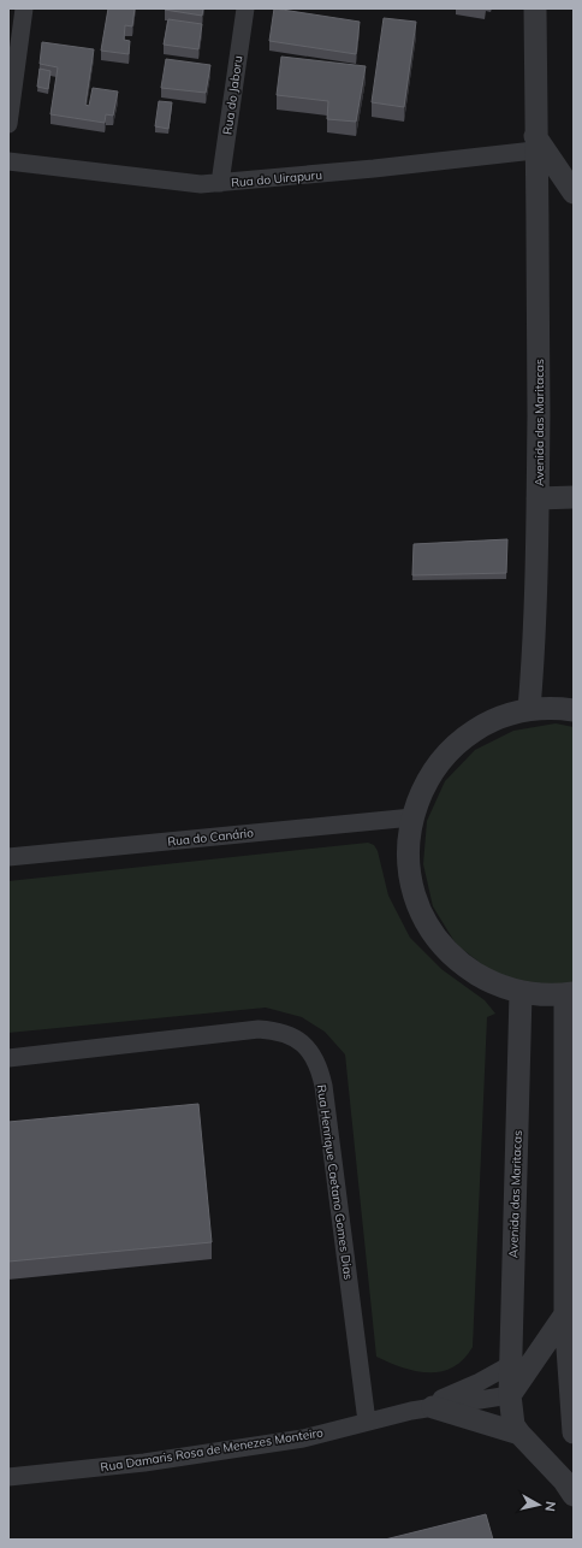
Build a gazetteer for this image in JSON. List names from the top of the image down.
{
  "streets": {
    "street": [
      "Rua do Jaboru",
      "Rua do Uirapuru",
      "Avenida das Maritacas",
      "Rua do Canário",
      "Rua Henrique Caetano Gomes Dias",
      "Rua Damaris Rosa de Menezes Monteiro"
    ]
  },
  "crossings": [
    ["Rua do Jaboru", "Rua do Uirapuru"],
    ["Rua do Uirapuru", "Avenida das Maritacas"],
    ["Avenida das Maritacas", "Rua Damaris Rosa de Menezes Monteiro"],
    ["Rua Henrique Caetano Gomes Dias", "Rua Damaris Rosa de Menezes Monteiro"]
  ],
  "north": "right"
}
